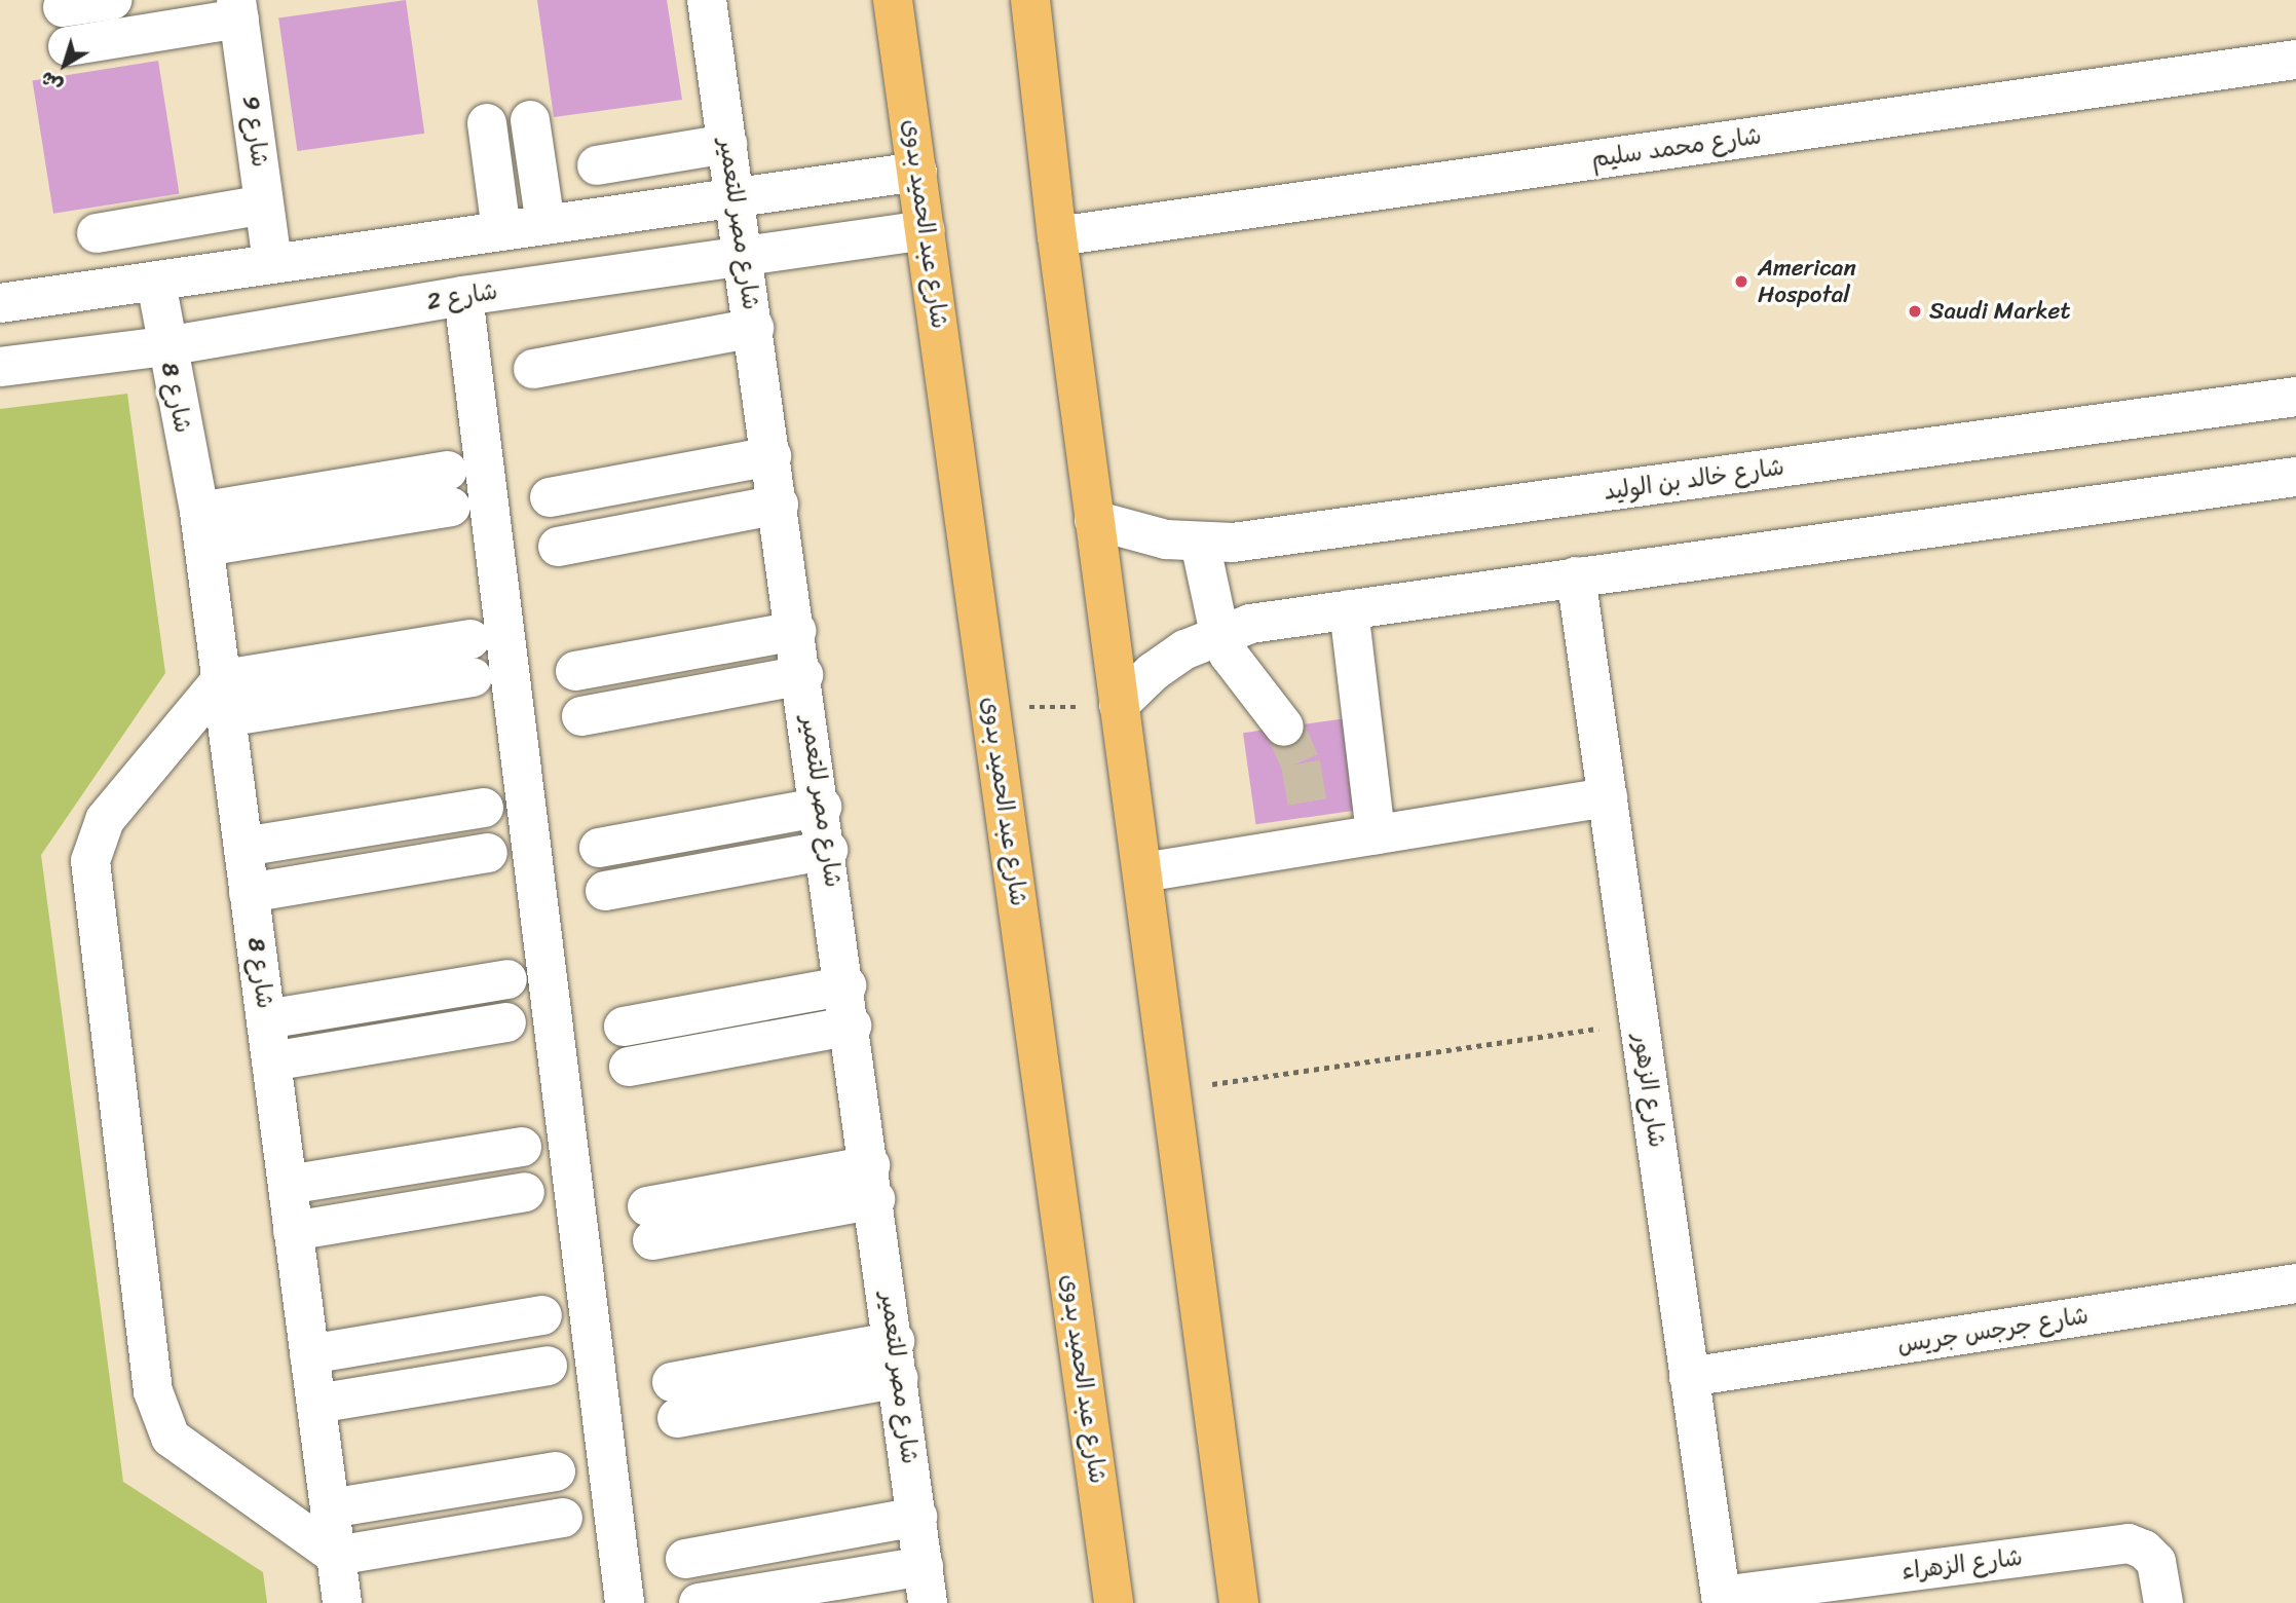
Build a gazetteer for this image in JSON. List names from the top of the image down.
{
  "streets": {
    "main road": ["شارع عبد الحميد بدوى"],
    "street": [
      "شارع 9",
      "شارع محمد سليم",
      "شارع مصر للتعمير",
      "شارع 2",
      "شارع 8",
      "شارع خالد بن الوليد",
      "شارع الزهور",
      "شارع جرجس جريس",
      "شارع الزهراء"
    ]
  },
  "crossings": [
    ["شارع مصر للتعمير", "شارع 2"],
    ["شارع عبد الحميد بدوى", "شارع 2"],
    ["شارع 2", "شارع 8"],
    ["شارع الزهور", "شارع جرجس جريس"],
    ["شارع الزهور", "شارع الزهراء"]
  ],
  "places": ["American Hospotal", "Saudi Market"],
  "north": "bottom left"
}
